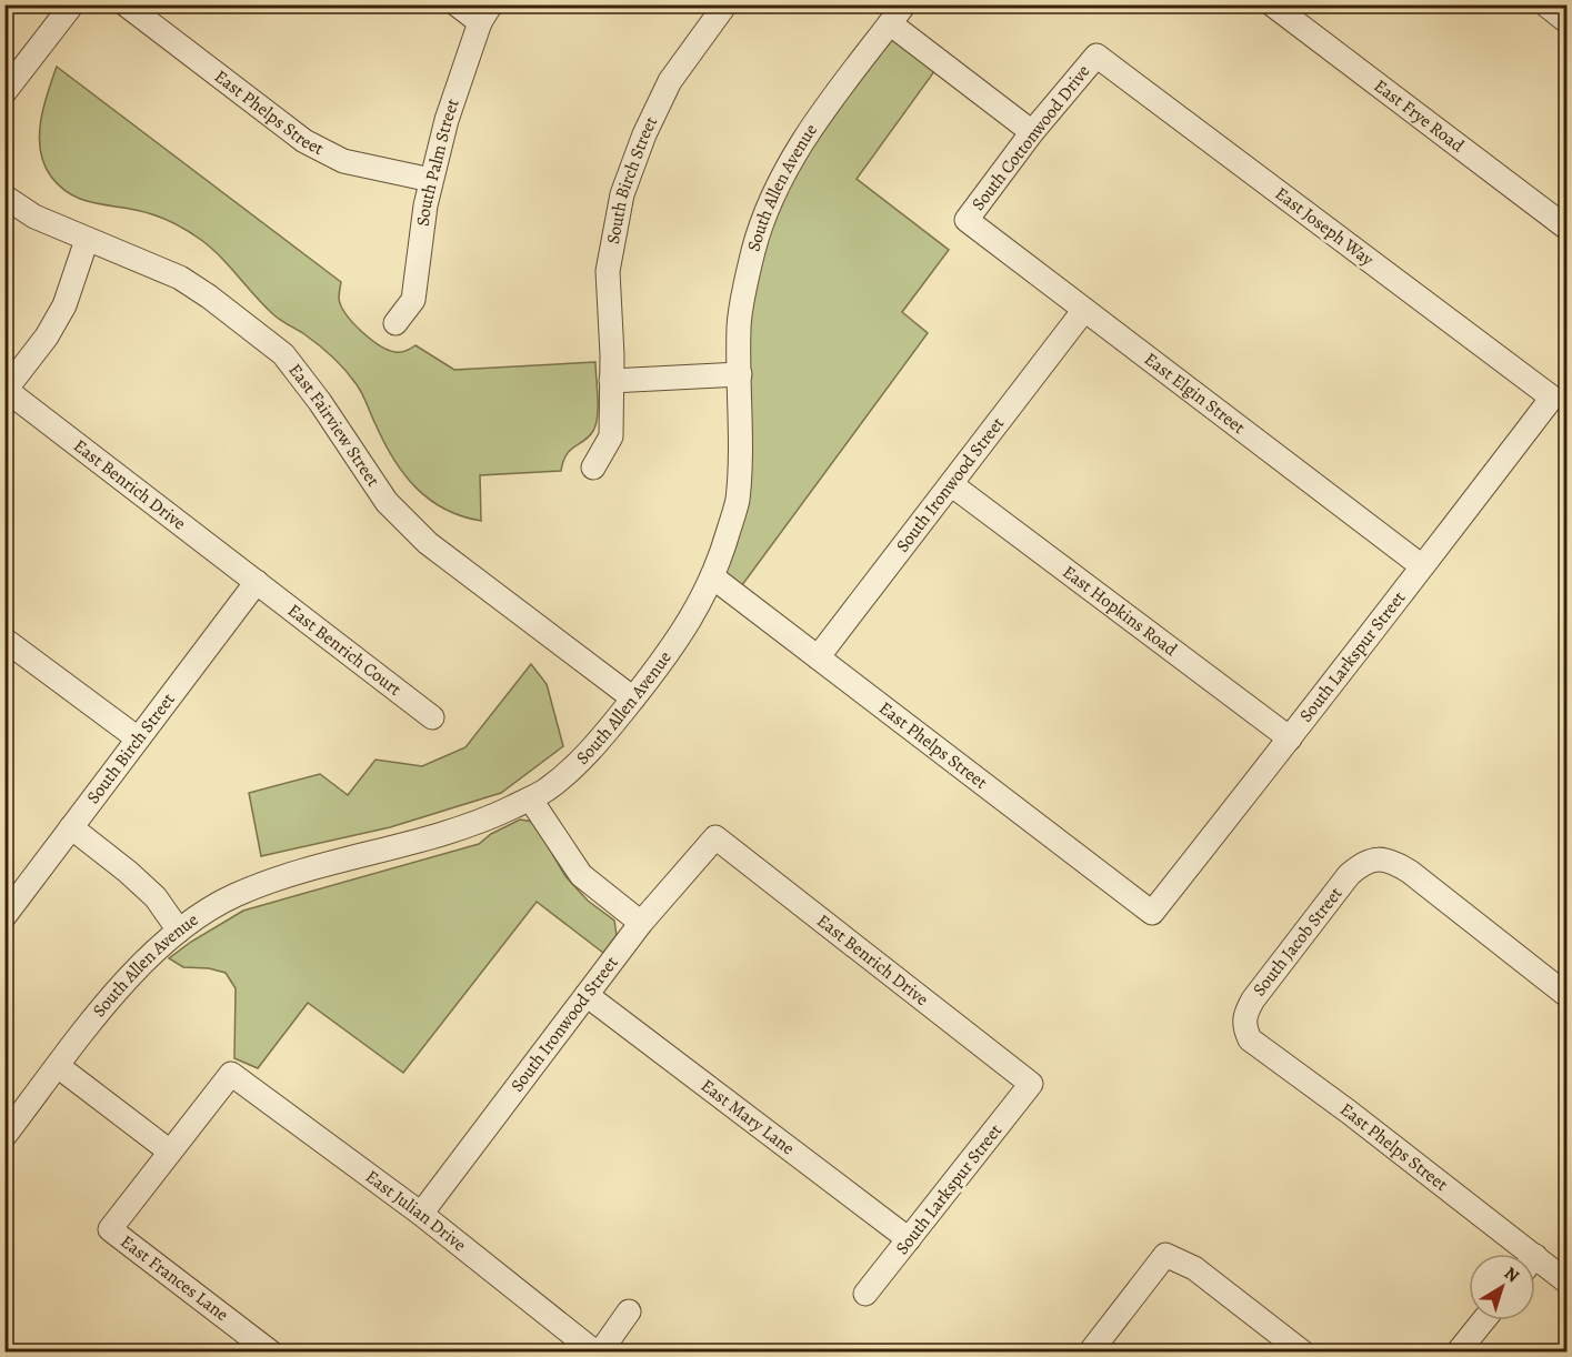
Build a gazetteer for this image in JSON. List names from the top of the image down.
{
  "streets": {
    "street": [
      "East Phelps Street",
      "East Frye Road",
      "South Cottonwood Drive",
      "South Palm Street",
      "South Birch Street",
      "South Allen Avenue",
      "East Joseph Way",
      "East Elgin Street",
      "East Fairview Street",
      "South Ironwood Street",
      "East Benrich Drive",
      "East Hopkins Road",
      "East Benrich Court",
      "South Larkspur Street",
      "South Jacob Street",
      "East Mary Lane",
      "East Julian Drive",
      "East Frances Lane"
    ]
  },
  "crossings": [
    ["East Phelps Street", "South Palm Street"],
    ["East Phelps Street", "South Allen Avenue"],
    ["East Phelps Street", "South Ironwood Street"],
    ["East Phelps Street", "South Larkspur Street"],
    ["East Phelps Street", "South Jacob Street"],
    ["South Cottonwood Drive", "East Joseph Way"],
    ["South Cottonwood Drive", "East Elgin Street"],
    ["South Birch Street", "East Benrich Drive"],
    ["South Birch Street", "East Benrich Court"],
    ["South Allen Avenue", "East Fairview Street"],
    ["East Joseph Way", "South Larkspur Street"],
    ["East Elgin Street", "South Ironwood Street"],
    ["East Elgin Street", "South Larkspur Street"],
    ["South Ironwood Street", "East Benrich Drive"],
    ["South Ironwood Street", "East Hopkins Road"],
    ["South Ironwood Street", "East Mary Lane"],
    ["South Ironwood Street", "East Julian Drive"],
    ["East Benrich Drive", "East Benrich Court"],
    ["East Benrich Drive", "South Larkspur Street"],
    ["East Hopkins Road", "South Larkspur Street"],
    ["South Larkspur Street", "East Mary Lane"],
    ["East Julian Drive", "East Frances Lane"]
  ],
  "north": "top right"
}
